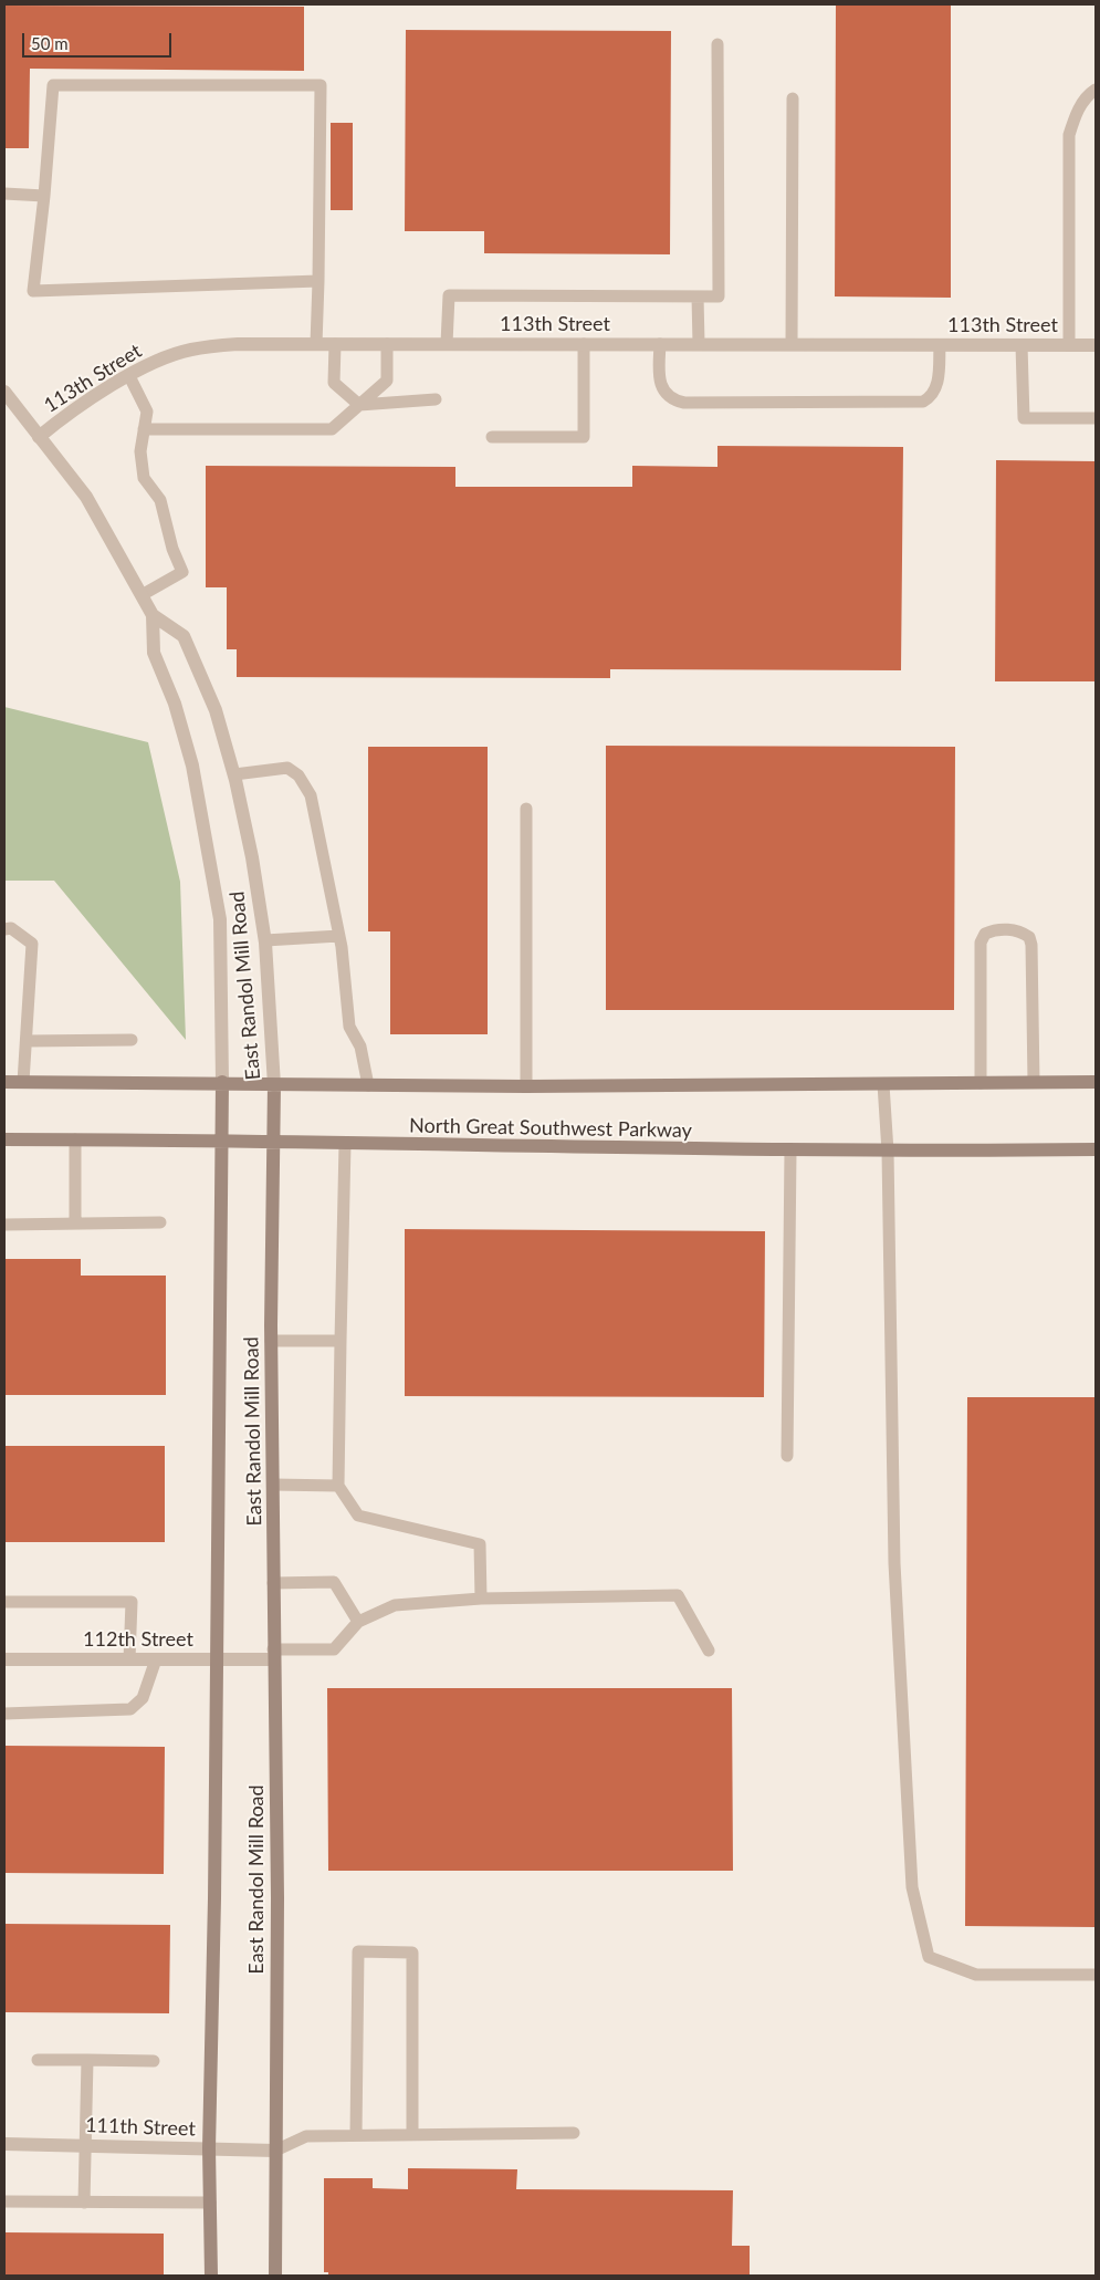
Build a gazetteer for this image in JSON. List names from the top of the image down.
{
  "streets": {
    "main road": ["East Randol Mill Road", "North Great Southwest Parkway"],
    "street": ["113th Street", "112th Street", "111th Street"]
  },
  "crossings": [
    ["113th Street", "East Randol Mill Road"],
    ["East Randol Mill Road", "North Great Southwest Parkway"],
    ["East Randol Mill Road", "112th Street"],
    ["East Randol Mill Road", "111th Street"]
  ],
  "scale_bar": "50 m"
}
